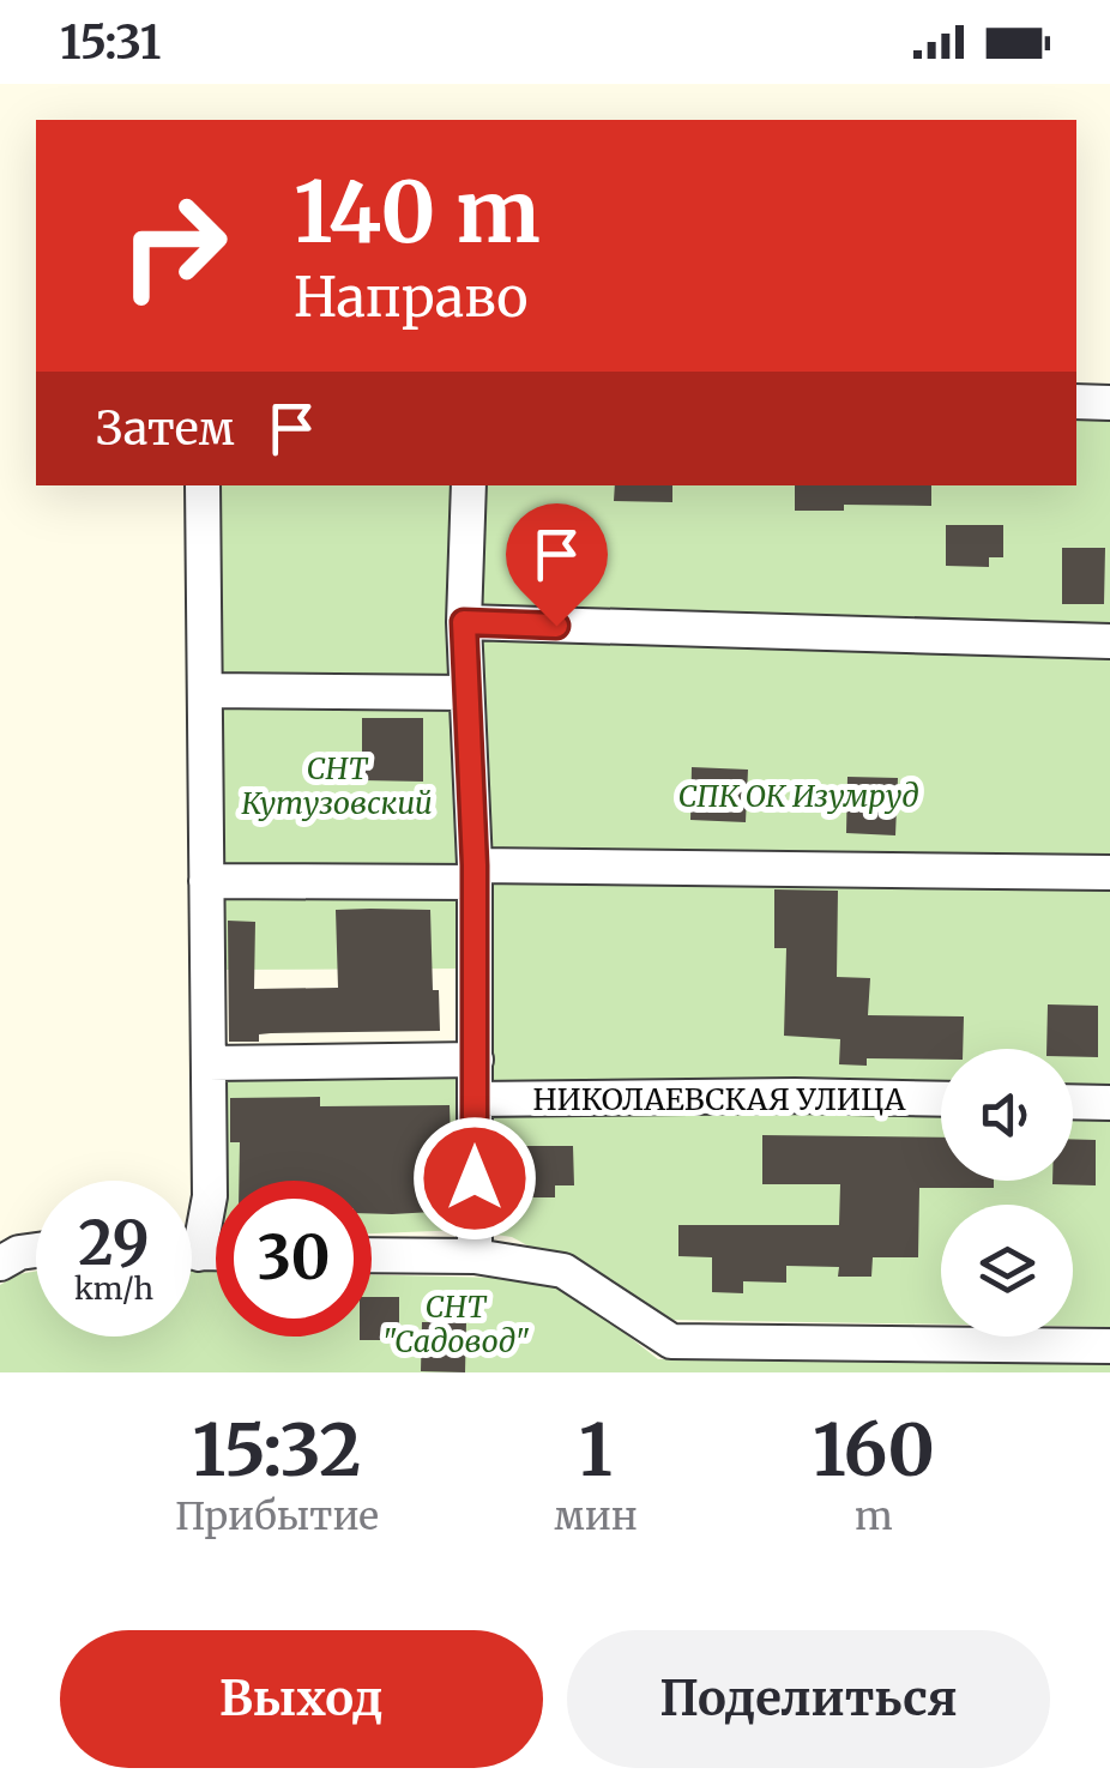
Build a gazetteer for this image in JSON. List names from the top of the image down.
{
  "streets": {
    "street": ["НИКОЛАЕВСКАЯ УЛИЦА"]
  },
  "parks": ["СНТ Кутузовский", "СПК ОК Изумруд", "СНТ \"Садовод\""],
  "page": {
    "status": "15:31",
    "turn": ["140 m", "Направо"],
    "then": "Затем",
    "speed": "29 km/h",
    "limit": "30",
    "eta": [
      "15:32",
      "Прибытие",
      "1",
      "мин",
      "160",
      "m"
    ],
    "buttons": ["Выход", "Поделиться"]
  }
}
